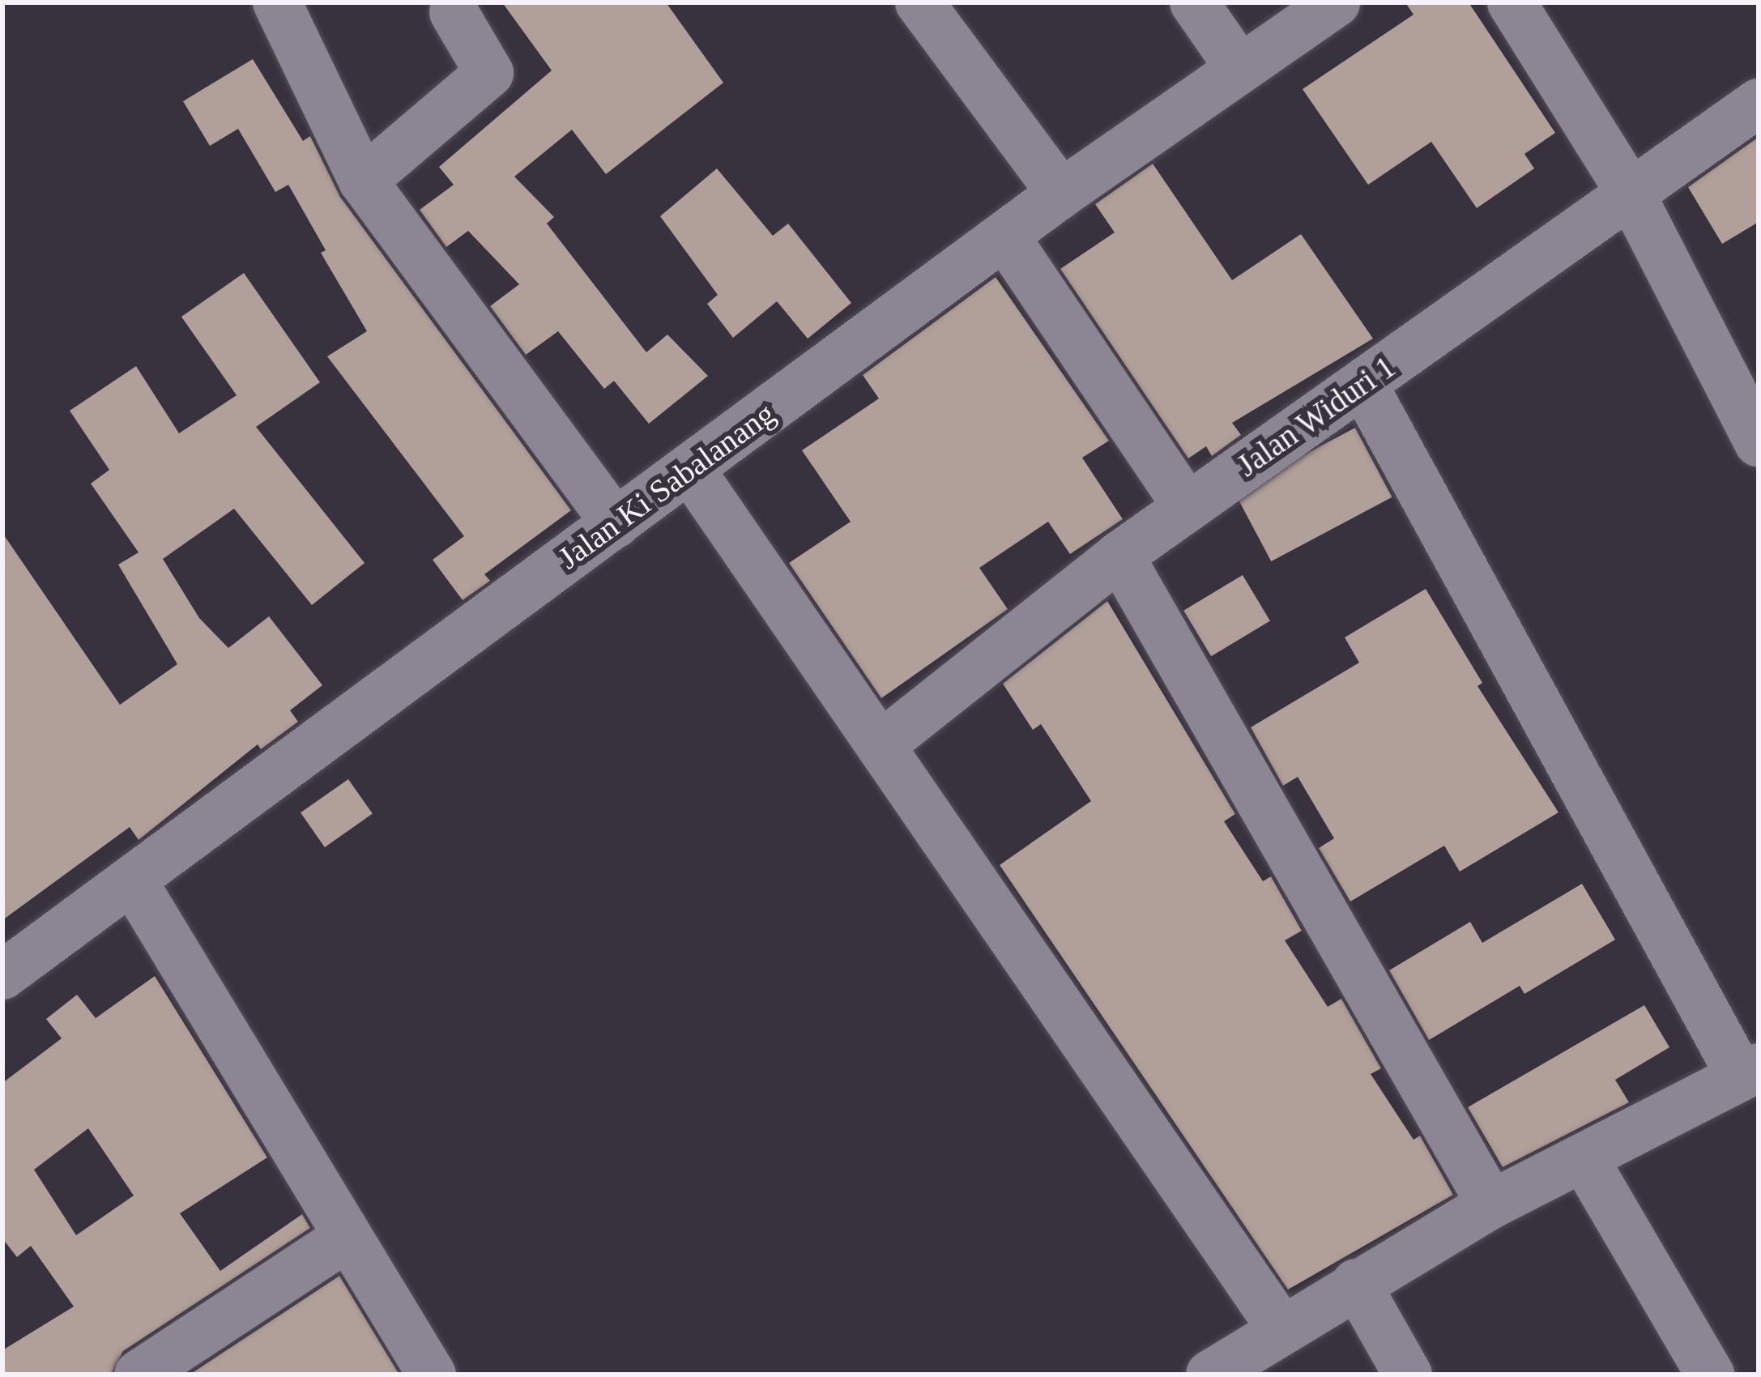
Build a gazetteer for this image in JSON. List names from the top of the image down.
{
  "streets": {
    "street": ["Jalan Widuri 1", "Jalan Ki Sabalanang"]
  }
}
